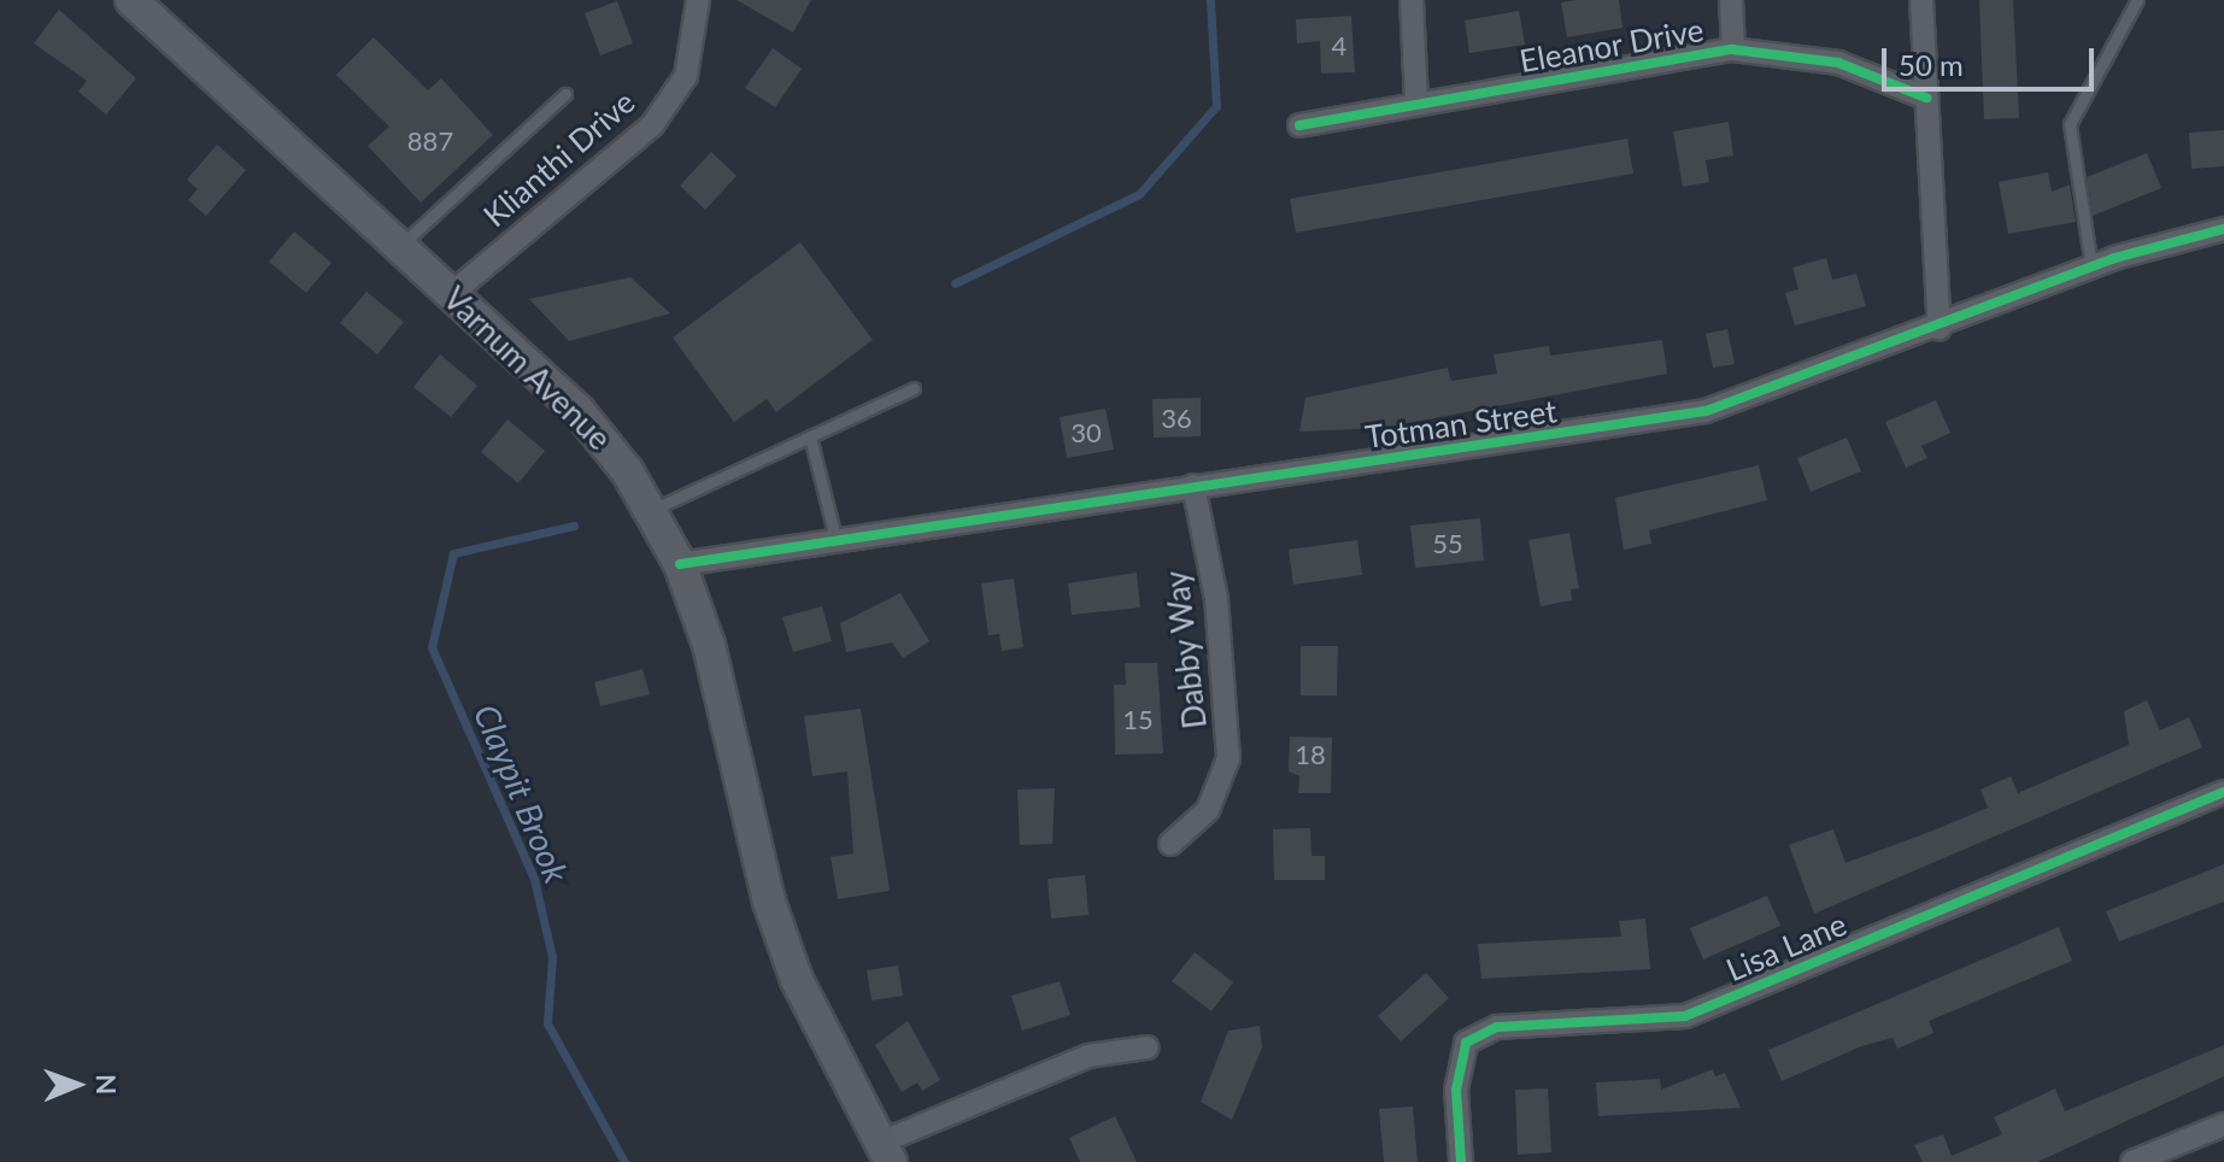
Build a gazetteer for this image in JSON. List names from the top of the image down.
{
  "streets": {
    "main road": ["Varnum Avenue"],
    "street": [
      "Eleanor Drive",
      "Klianthi Drive",
      "Totman Street",
      "Dabby Way",
      "Lisa Lane"
    ]
  },
  "crossings": [
    ["Klianthi Drive", "Varnum Avenue"],
    ["Varnum Avenue", "Totman Street"],
    ["Totman Street", "Dabby Way"]
  ],
  "water": ["Claypit Brook"],
  "house_numbers": [
    "4",
    "887",
    "36",
    "30",
    "55",
    "15",
    "18"
  ],
  "scale_bar": "50 m",
  "north": "right"
}
